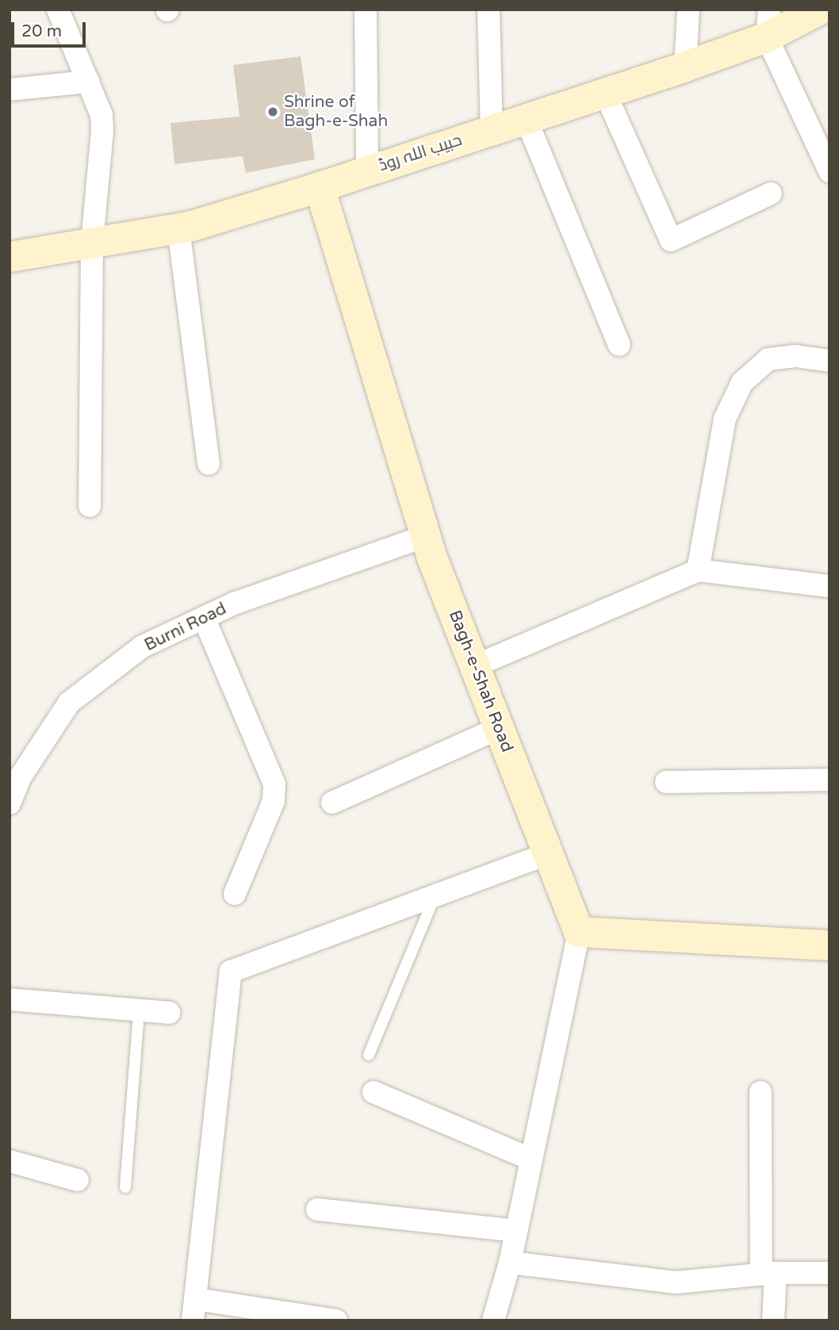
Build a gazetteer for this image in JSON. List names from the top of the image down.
{
  "streets": {
    "street": ["حبیب اللہ روڈ", "Burni Road", "Bagh-e-Shah Road"]
  },
  "crossings": [
    ["حبیب اللہ روڈ", "Bagh-e-Shah Road"],
    ["Burni Road", "Bagh-e-Shah Road"]
  ],
  "places": ["Shrine of Bagh-e-Shah"],
  "scale_bar": "20 m"
}
